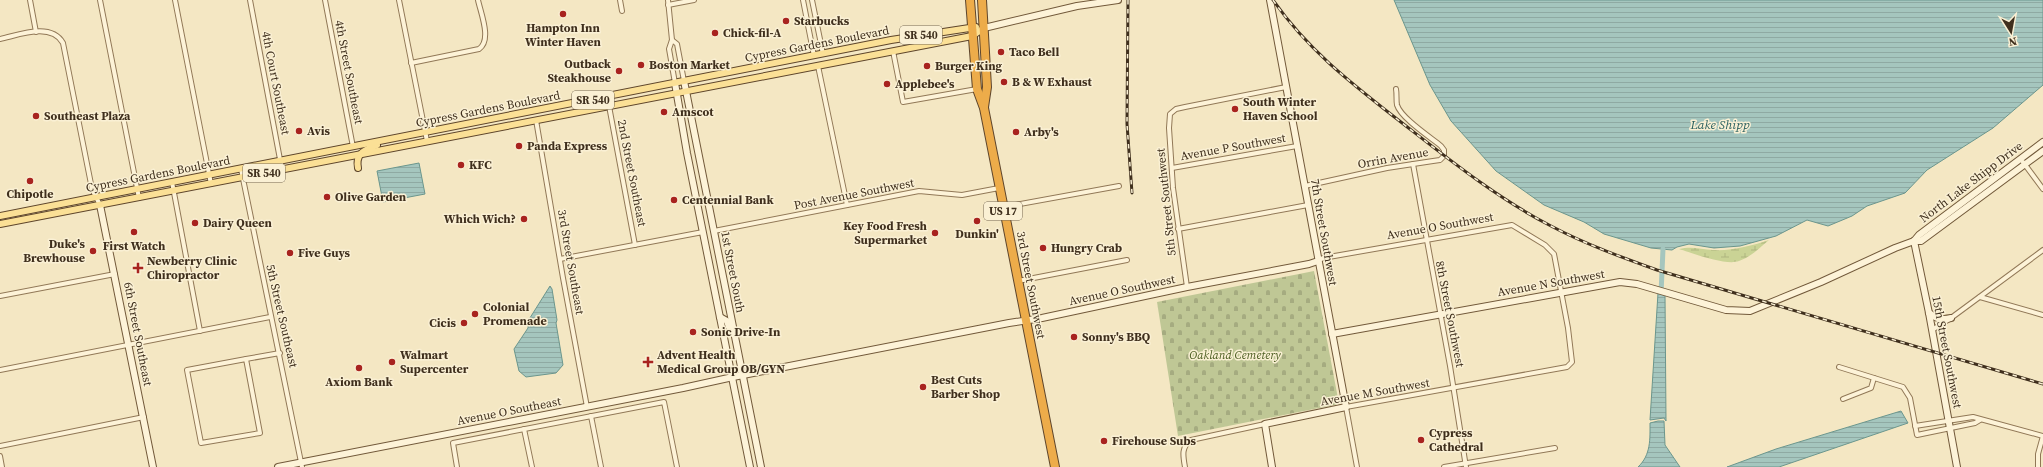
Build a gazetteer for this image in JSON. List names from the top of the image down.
{
  "streets": {
    "highway": ["US 17", "3rd Street Southwest"],
    "main road": ["SR 540", "Cypress Gardens Boulevard"],
    "street": [
      "4th Street Southeast",
      "4th Court Southeast",
      "Avenue P Southwest",
      "Orrin Avenue",
      "2nd Street Southeast",
      "North Lake Shipp Drive",
      "Post Avenue Southwest",
      "5th Street Southwest",
      "Avenue O Southwest",
      "7th Street Southwest",
      "3rd Street Southeast",
      "1st Street South",
      "Avenue N Southwest",
      "8th Street Southwest",
      "5th Street Southeast",
      "6th Street Southeast",
      "15th Street Southwest",
      "Avenue M Southwest",
      "Avenue O Southeast"
    ]
  },
  "crossings": [
    ["Cypress Gardens Boulevard", "4th Street Southeast"],
    ["Cypress Gardens Boulevard", "4th Court Southeast"],
    ["Cypress Gardens Boulevard", "2nd Street Southeast"],
    ["Cypress Gardens Boulevard", "US 17"],
    ["Cypress Gardens Boulevard", "3rd Street Southeast"],
    ["Cypress Gardens Boulevard", "1st Street South"],
    ["Cypress Gardens Boulevard", "3rd Street Southwest"],
    ["Cypress Gardens Boulevard", "5th Street Southeast"],
    ["Cypress Gardens Boulevard", "6th Street Southeast"],
    ["Avenue P Southwest", "5th Street Southwest"],
    ["Avenue P Southwest", "7th Street Southwest"],
    ["Orrin Avenue", "7th Street Southwest"],
    ["Orrin Avenue", "8th Street Southwest"],
    ["North Lake Shipp Drive", "Avenue N Southwest"],
    ["North Lake Shipp Drive", "15th Street Southwest"],
    ["Post Avenue Southwest", "1st Street South"],
    ["Post Avenue Southwest", "3rd Street Southwest"],
    ["5th Street Southwest", "Avenue O Southwest"],
    ["5th Street Southwest", "7th Street Southwest"],
    ["US 17", "3rd Street Southwest"],
    ["Avenue O Southwest", "7th Street Southwest"],
    ["Avenue O Southwest", "1st Street South"],
    ["Avenue O Southwest", "Avenue N Southwest"],
    ["Avenue O Southwest", "3rd Street Southwest"],
    ["Avenue O Southwest", "8th Street Southwest"],
    ["Avenue O Southwest", "Avenue M Southwest"],
    ["Avenue O Southwest", "Avenue O Southeast"],
    ["7th Street Southwest", "Avenue N Southwest"],
    ["7th Street Southwest", "Avenue M Southwest"],
    ["3rd Street Southeast", "Avenue O Southeast"],
    ["1st Street South", "Avenue O Southeast"],
    ["Avenue N Southwest", "8th Street Southwest"],
    ["Avenue N Southwest", "Avenue M Southwest"],
    ["8th Street Southwest", "Avenue M Southwest"],
    ["5th Street Southeast", "Avenue O Southeast"]
  ],
  "water": ["Lake Shipp"],
  "parks": ["Oakland Cemetery"],
  "places": {
    "other": [
      "Hampton Inn Winter Haven",
      "Starbucks",
      "Chick-fil-A",
      "Taco Bell",
      "Boston Market",
      "Burger King",
      "Outback Steakhouse",
      "B & W Exhaust",
      "Applebee's",
      "South Winter Haven School",
      "Amscot",
      "Southeast Plaza",
      "Avis",
      "Arby's",
      "Panda Express",
      "KFC",
      "Chipotle",
      "Olive Garden",
      "Centennial Bank",
      "Which Wich?",
      "Dunkin'",
      "Dairy Queen",
      "First Watch",
      "Key Food Fresh Supermarket",
      "Hungry Crab",
      "Duke's Brewhouse",
      "Five Guys",
      "Colonial Promenade",
      "Cicis",
      "Sonic Drive-In",
      "Sonny's BBQ",
      "Walmart Supercenter",
      "Axiom Bank",
      "Best Cuts Barber Shop",
      "Cypress Cathedral",
      "Firehouse Subs"
    ],
    "health": ["Newberry Clinic Chiropractor", "Advent Health Medical Group OB/GYN"]
  },
  "north": "bottom"
}
